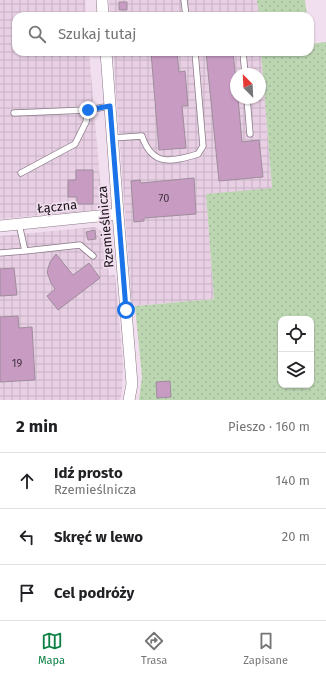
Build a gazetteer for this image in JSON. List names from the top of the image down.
{
  "streets": {
    "street": ["Łączna", "Rzemieślnicza"]
  },
  "crossings": [
    ["Łączna", "Rzemieślnicza"]
  ],
  "house_numbers": ["70", "19"],
  "north": "top left",
  "page": {
    "search": "Szukaj tutaj",
    "heading": ["2 min", "Pieszo · 160 m"],
    "list": [
      ["Idź prosto", "Rzemieślnicza", "140 m"],
      ["Skręć w lewo", "20 m"],
      "Cel podróży"
    ],
    "nav": ["Mapa", "Trasa", "Zapisane"]
  }
}
